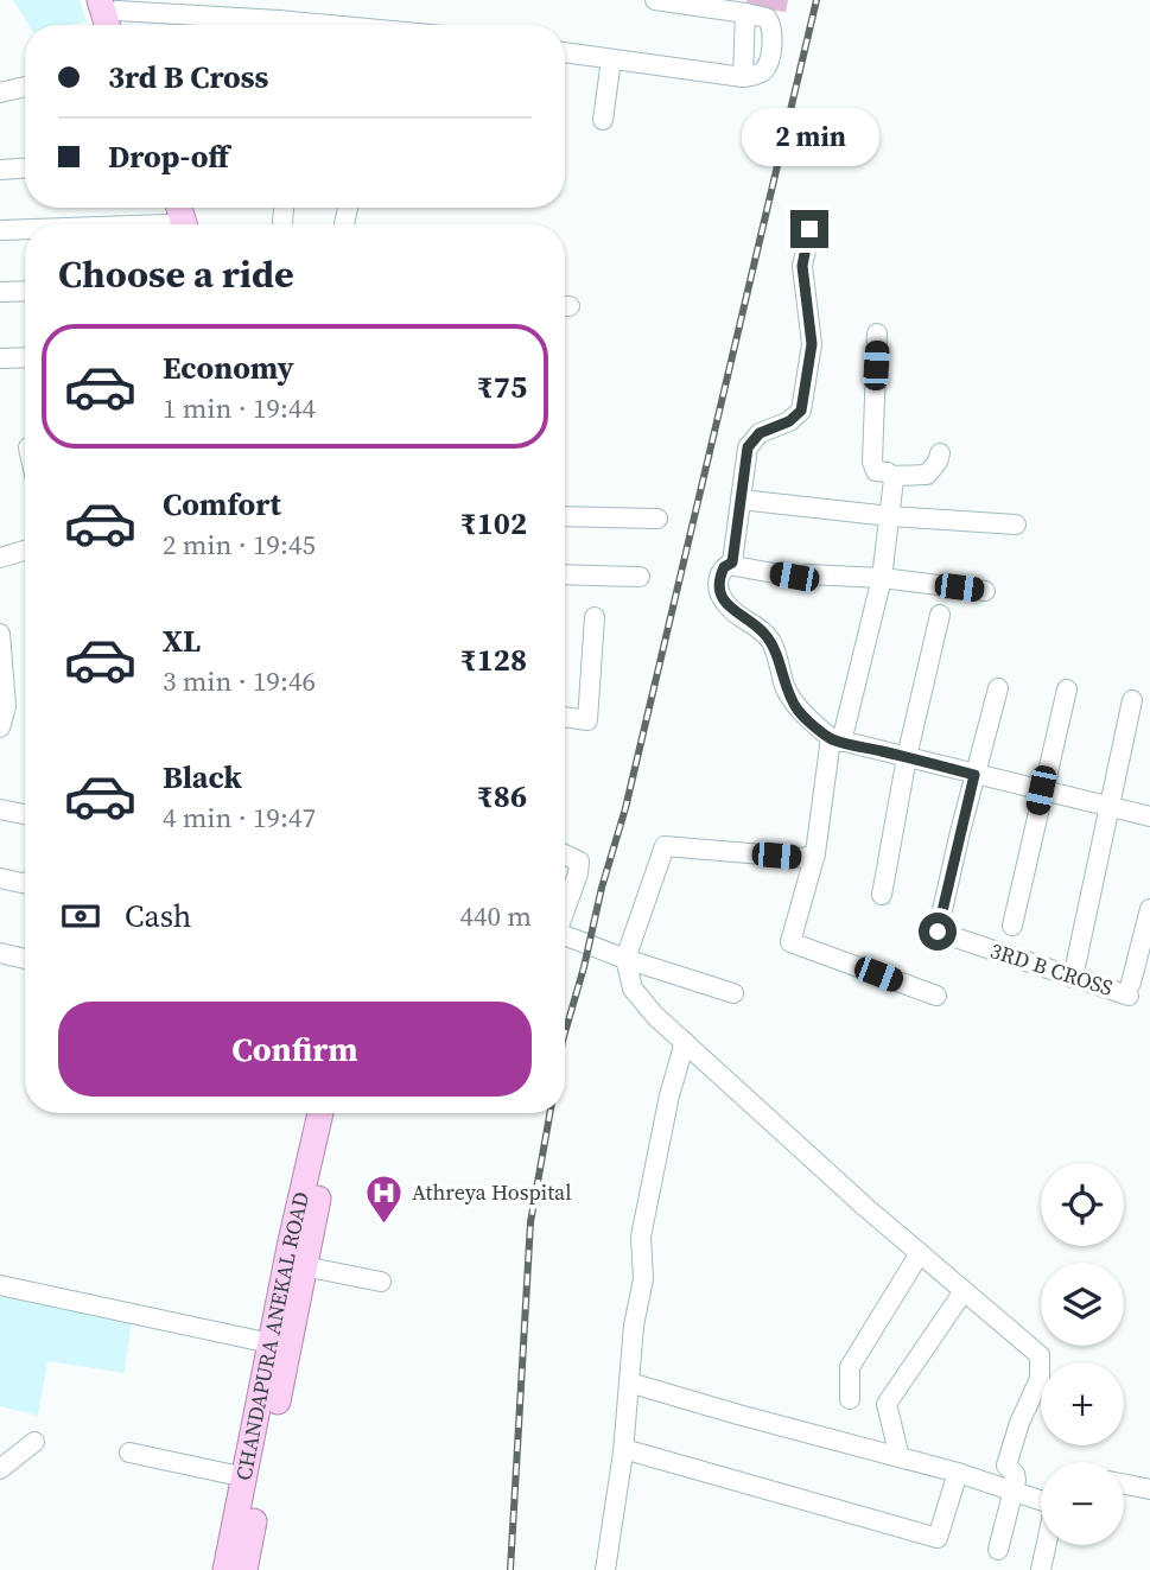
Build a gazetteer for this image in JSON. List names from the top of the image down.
{
  "streets": {
    "main road": ["CHANDAPURA ANEKAL ROAD"],
    "street": ["3RD B CROSS"]
  },
  "places": {
    "hospital": ["Athreya Hospital"]
  },
  "page": {
    "banner": ["3rd B Cross", "Drop-off"],
    "bubble": "2 min",
    "heading": "Choose a ride",
    "list": [
      {
        "name": "Economy",
        "note": "1 min · 19:44",
        "value": "₹75"
      },
      {
        "name": "Comfort",
        "note": "2 min · 19:45",
        "value": "₹102"
      },
      {
        "name": "XL",
        "note": "3 min · 19:46",
        "value": "₹128"
      },
      {
        "name": "Black",
        "note": "4 min · 19:47",
        "value": "₹86"
      }
    ],
    "pay": ["Cash", "440 m"],
    "buttons": "Confirm",
    "map_buttons": ["+", "−"]
  }
}
